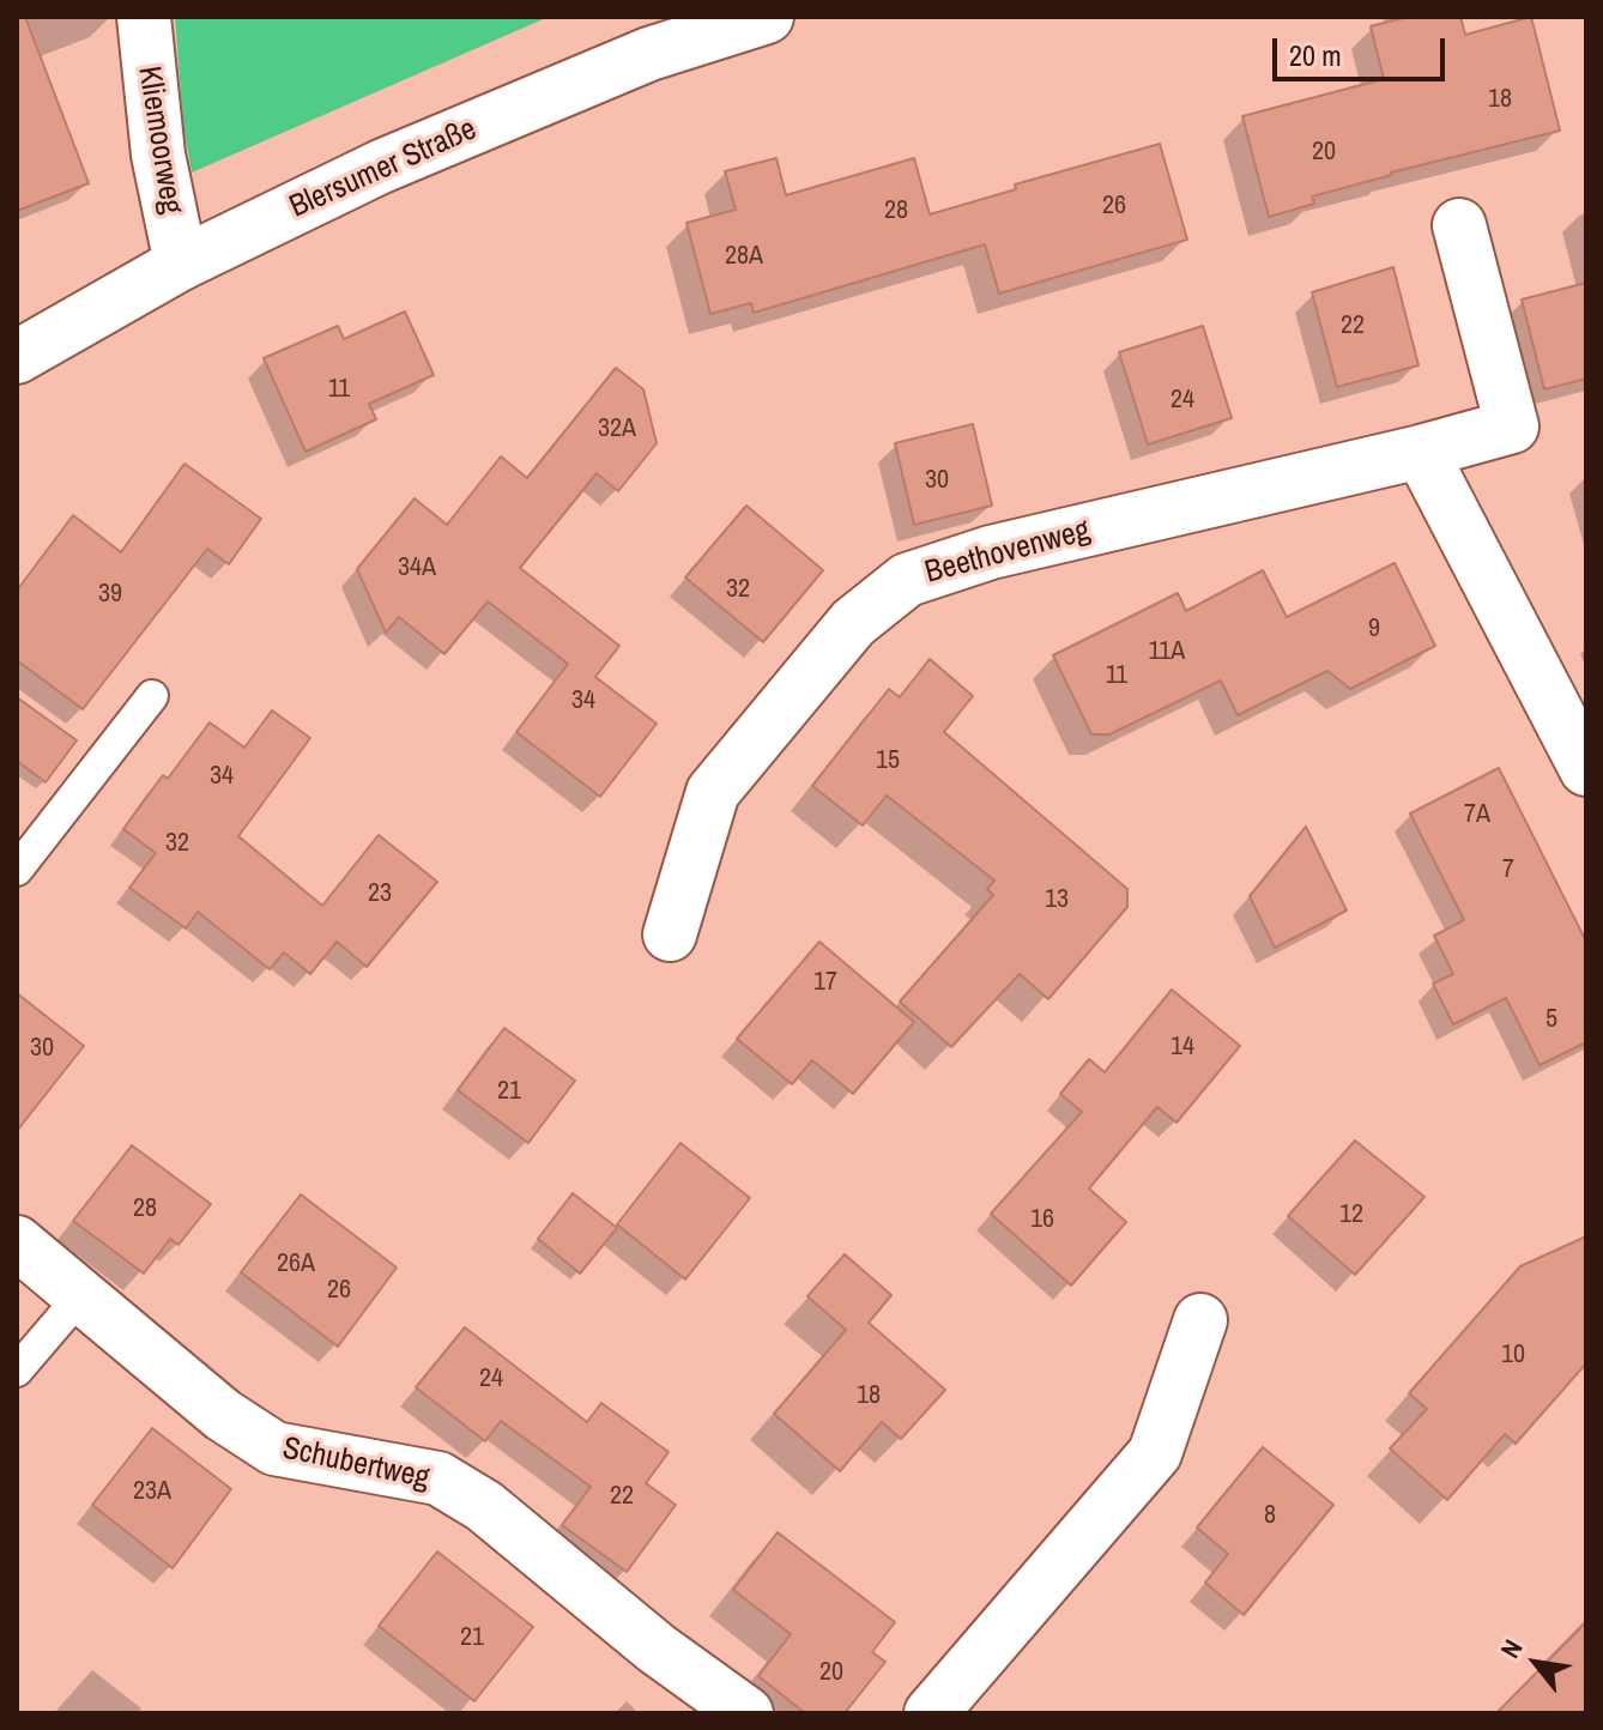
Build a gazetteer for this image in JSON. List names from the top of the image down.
{
  "streets": {
    "street": [
      "Kliemoorweg",
      "Blersumer Straße",
      "Beethovenweg",
      "Schubertweg"
    ]
  },
  "crossings": [
    ["Kliemoorweg", "Blersumer Straße"]
  ],
  "house_numbers": [
    "18",
    "20",
    "26",
    "28",
    "28A",
    "22",
    "11",
    "24",
    "32A",
    "30",
    "34A",
    "32",
    "39",
    "9",
    "11A",
    "11",
    "34",
    "15",
    "34",
    "7A",
    "32",
    "7",
    "23",
    "13",
    "17",
    "5",
    "14",
    "30",
    "21",
    "28",
    "12",
    "16",
    "26A",
    "26",
    "10",
    "24",
    "18",
    "23A",
    "22",
    "8",
    "21",
    "20"
  ],
  "scale_bar": "20 m",
  "north": "top left"
}
